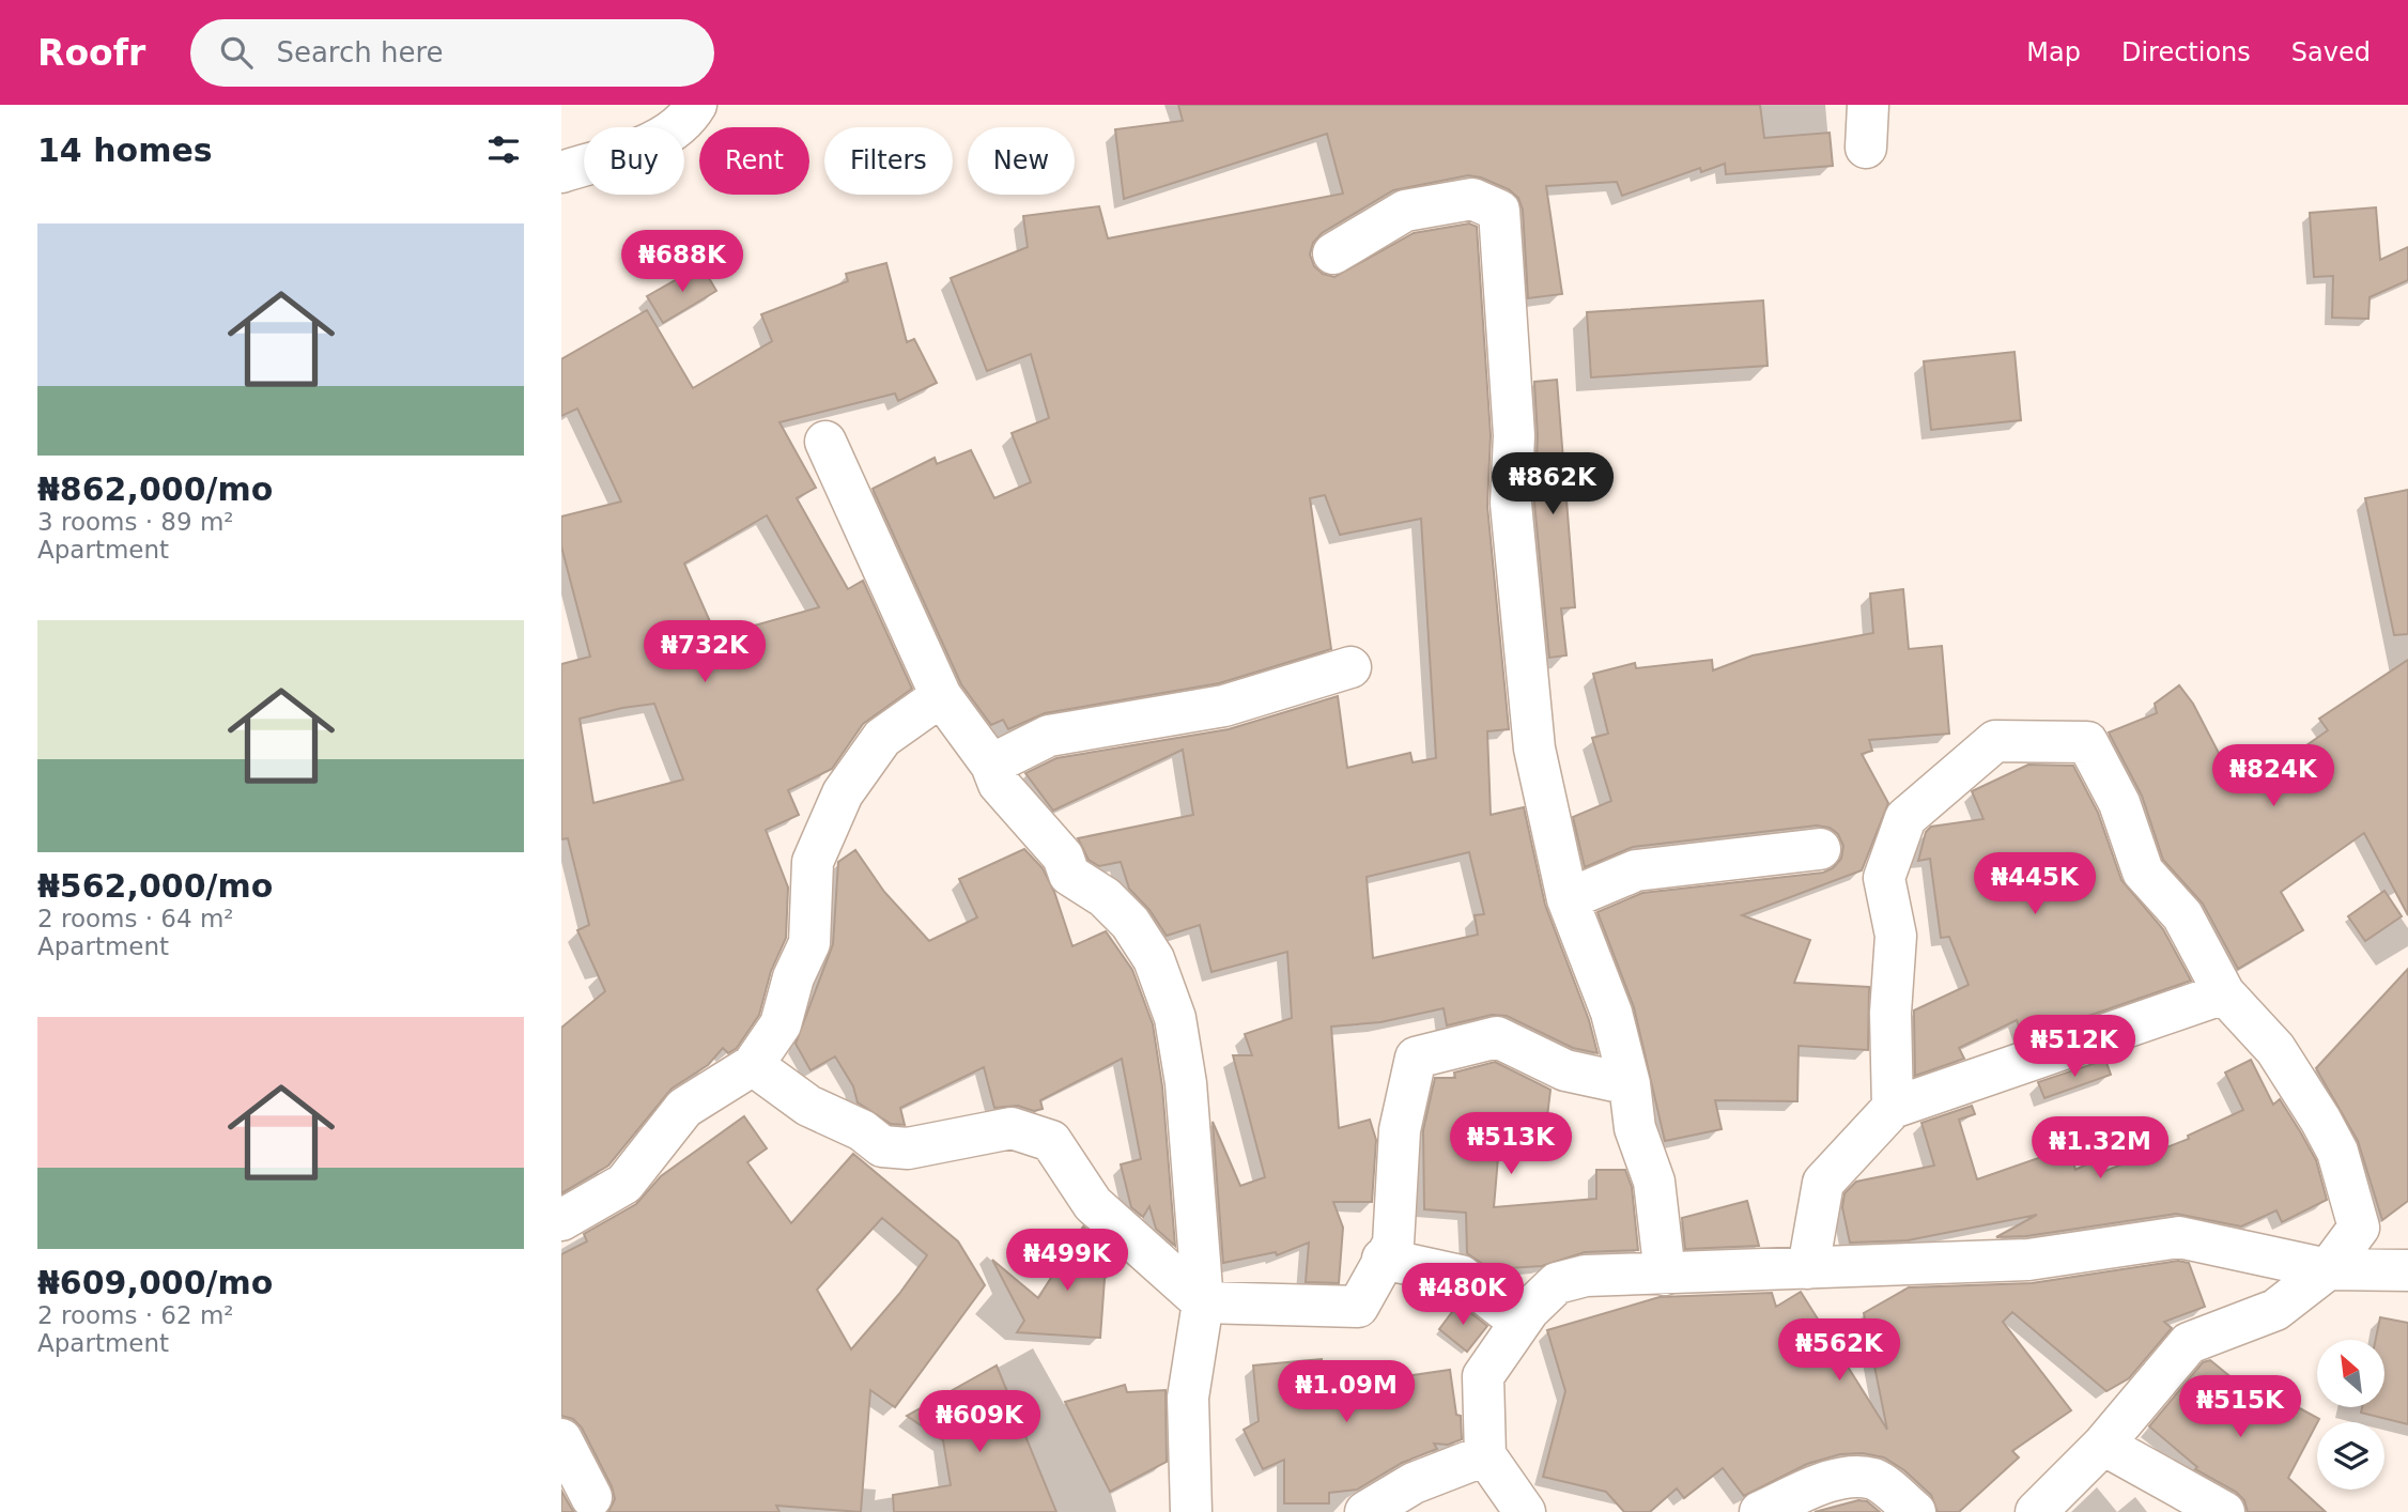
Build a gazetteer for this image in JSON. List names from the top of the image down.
{
  "north": "top left",
  "page": {
    "header": "Roofr",
    "search": "Search here",
    "nav": ["Map", "Directions", "Saved"],
    "heading": "14 homes",
    "chip": [
      "Buy",
      "Rent",
      "Filters",
      "New"
    ],
    "list": [
      {
        "name": "₦862,000/mo",
        "note": "3 rooms · 89 m² · Apartment"
      },
      {
        "name": "₦562,000/mo",
        "note": "2 rooms · 64 m² · Apartment"
      },
      {
        "name": "₦609,000/mo",
        "note": "2 rooms · 62 m² · Apartment"
      }
    ],
    "price": [
      "₦688K",
      "₦862K",
      "₦732K",
      "₦824K",
      "₦445K",
      "₦512K",
      "₦513K",
      "₦1.32M",
      "₦499K",
      "₦480K",
      "₦562K",
      "₦1.09M",
      "₦515K",
      "₦609K"
    ]
  }
}
